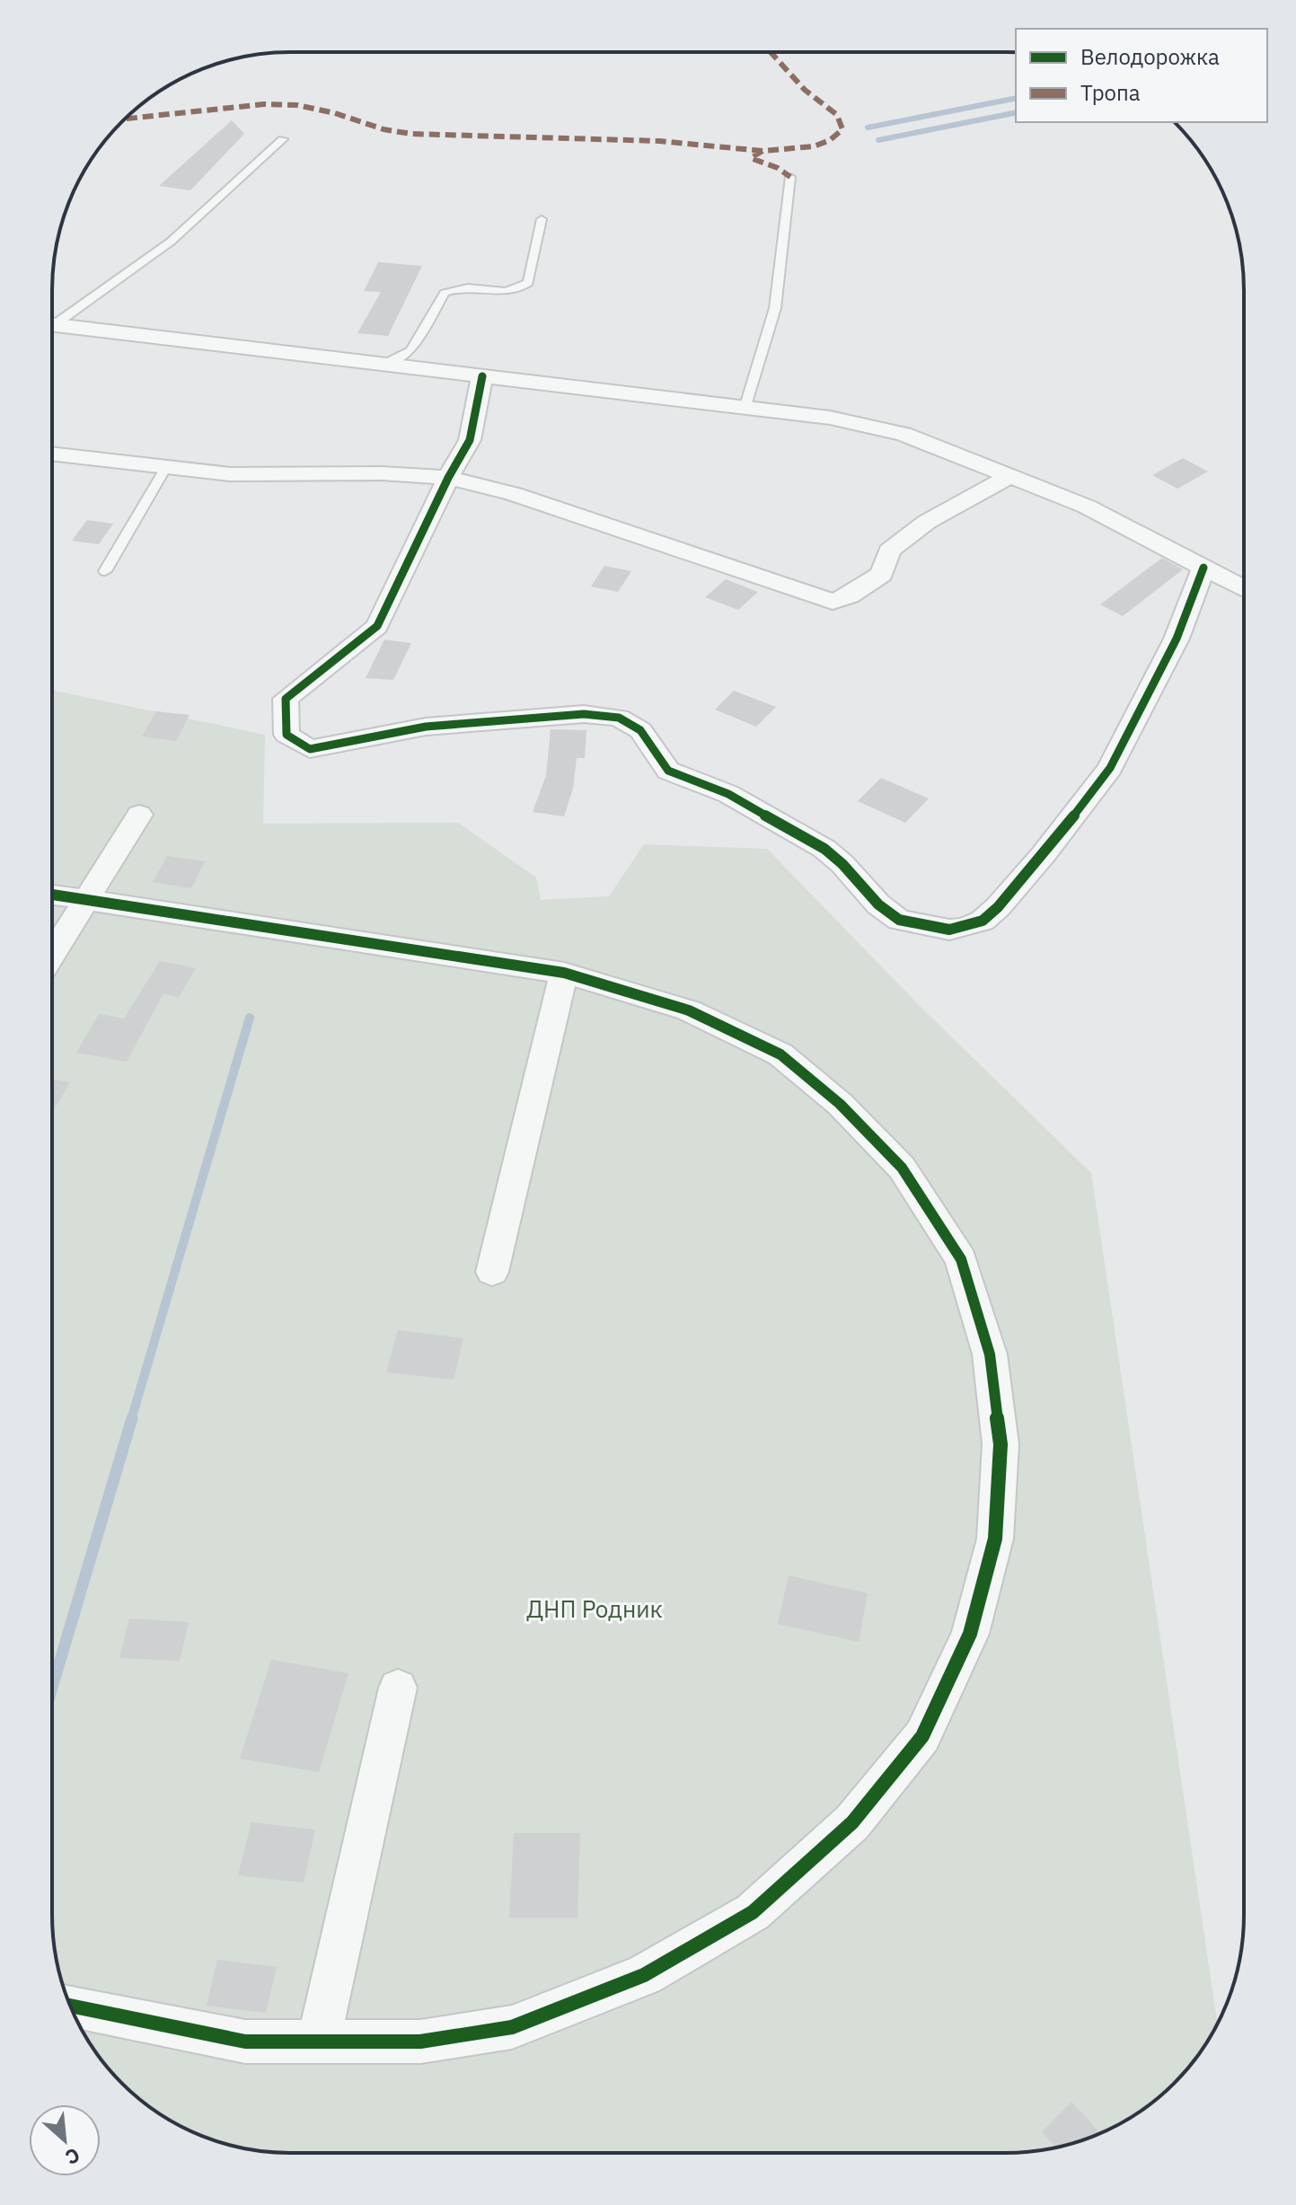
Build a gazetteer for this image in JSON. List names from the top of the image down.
{
  "parks": ["ДНП Родник"],
  "legend": ["Велодорожка", "Тропа"],
  "north": "bottom right"
}
